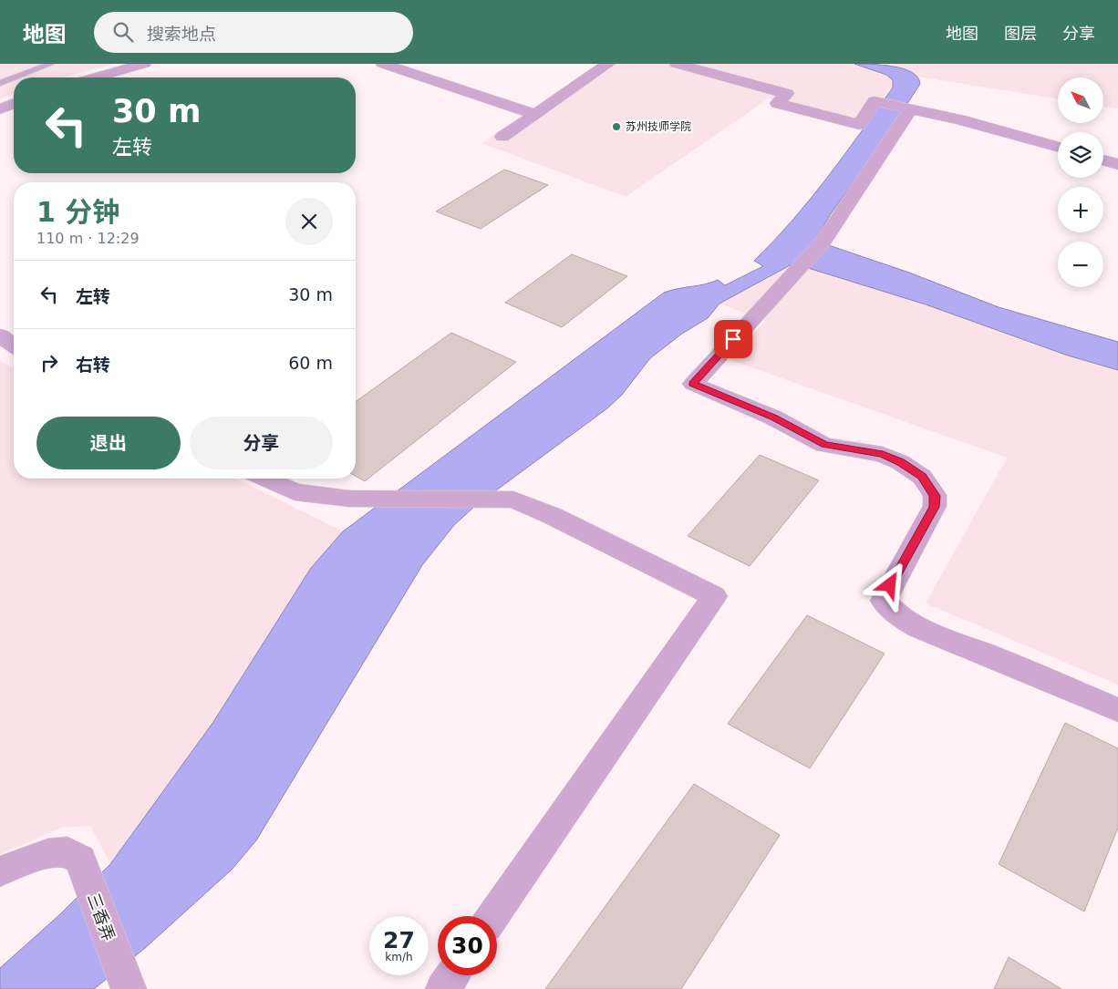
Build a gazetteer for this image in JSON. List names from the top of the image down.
{
  "streets": {
    "street": ["三香弄"]
  },
  "places": ["苏州技师学院"],
  "north": "top left",
  "page": {
    "header": "地图",
    "search": "搜索地点",
    "nav": ["地图", "图层", "分享"],
    "map_buttons": ["+", "−"],
    "turn": ["30 m", "左转"],
    "heading": ["1 分钟", "110 m · 12:29"],
    "list": [
      {
        "name": "左转",
        "value": "30 m"
      },
      {
        "name": "右转",
        "value": "60 m"
      }
    ],
    "buttons": ["退出", "分享"],
    "speed": "27 km/h",
    "limit": "30"
  }
}
